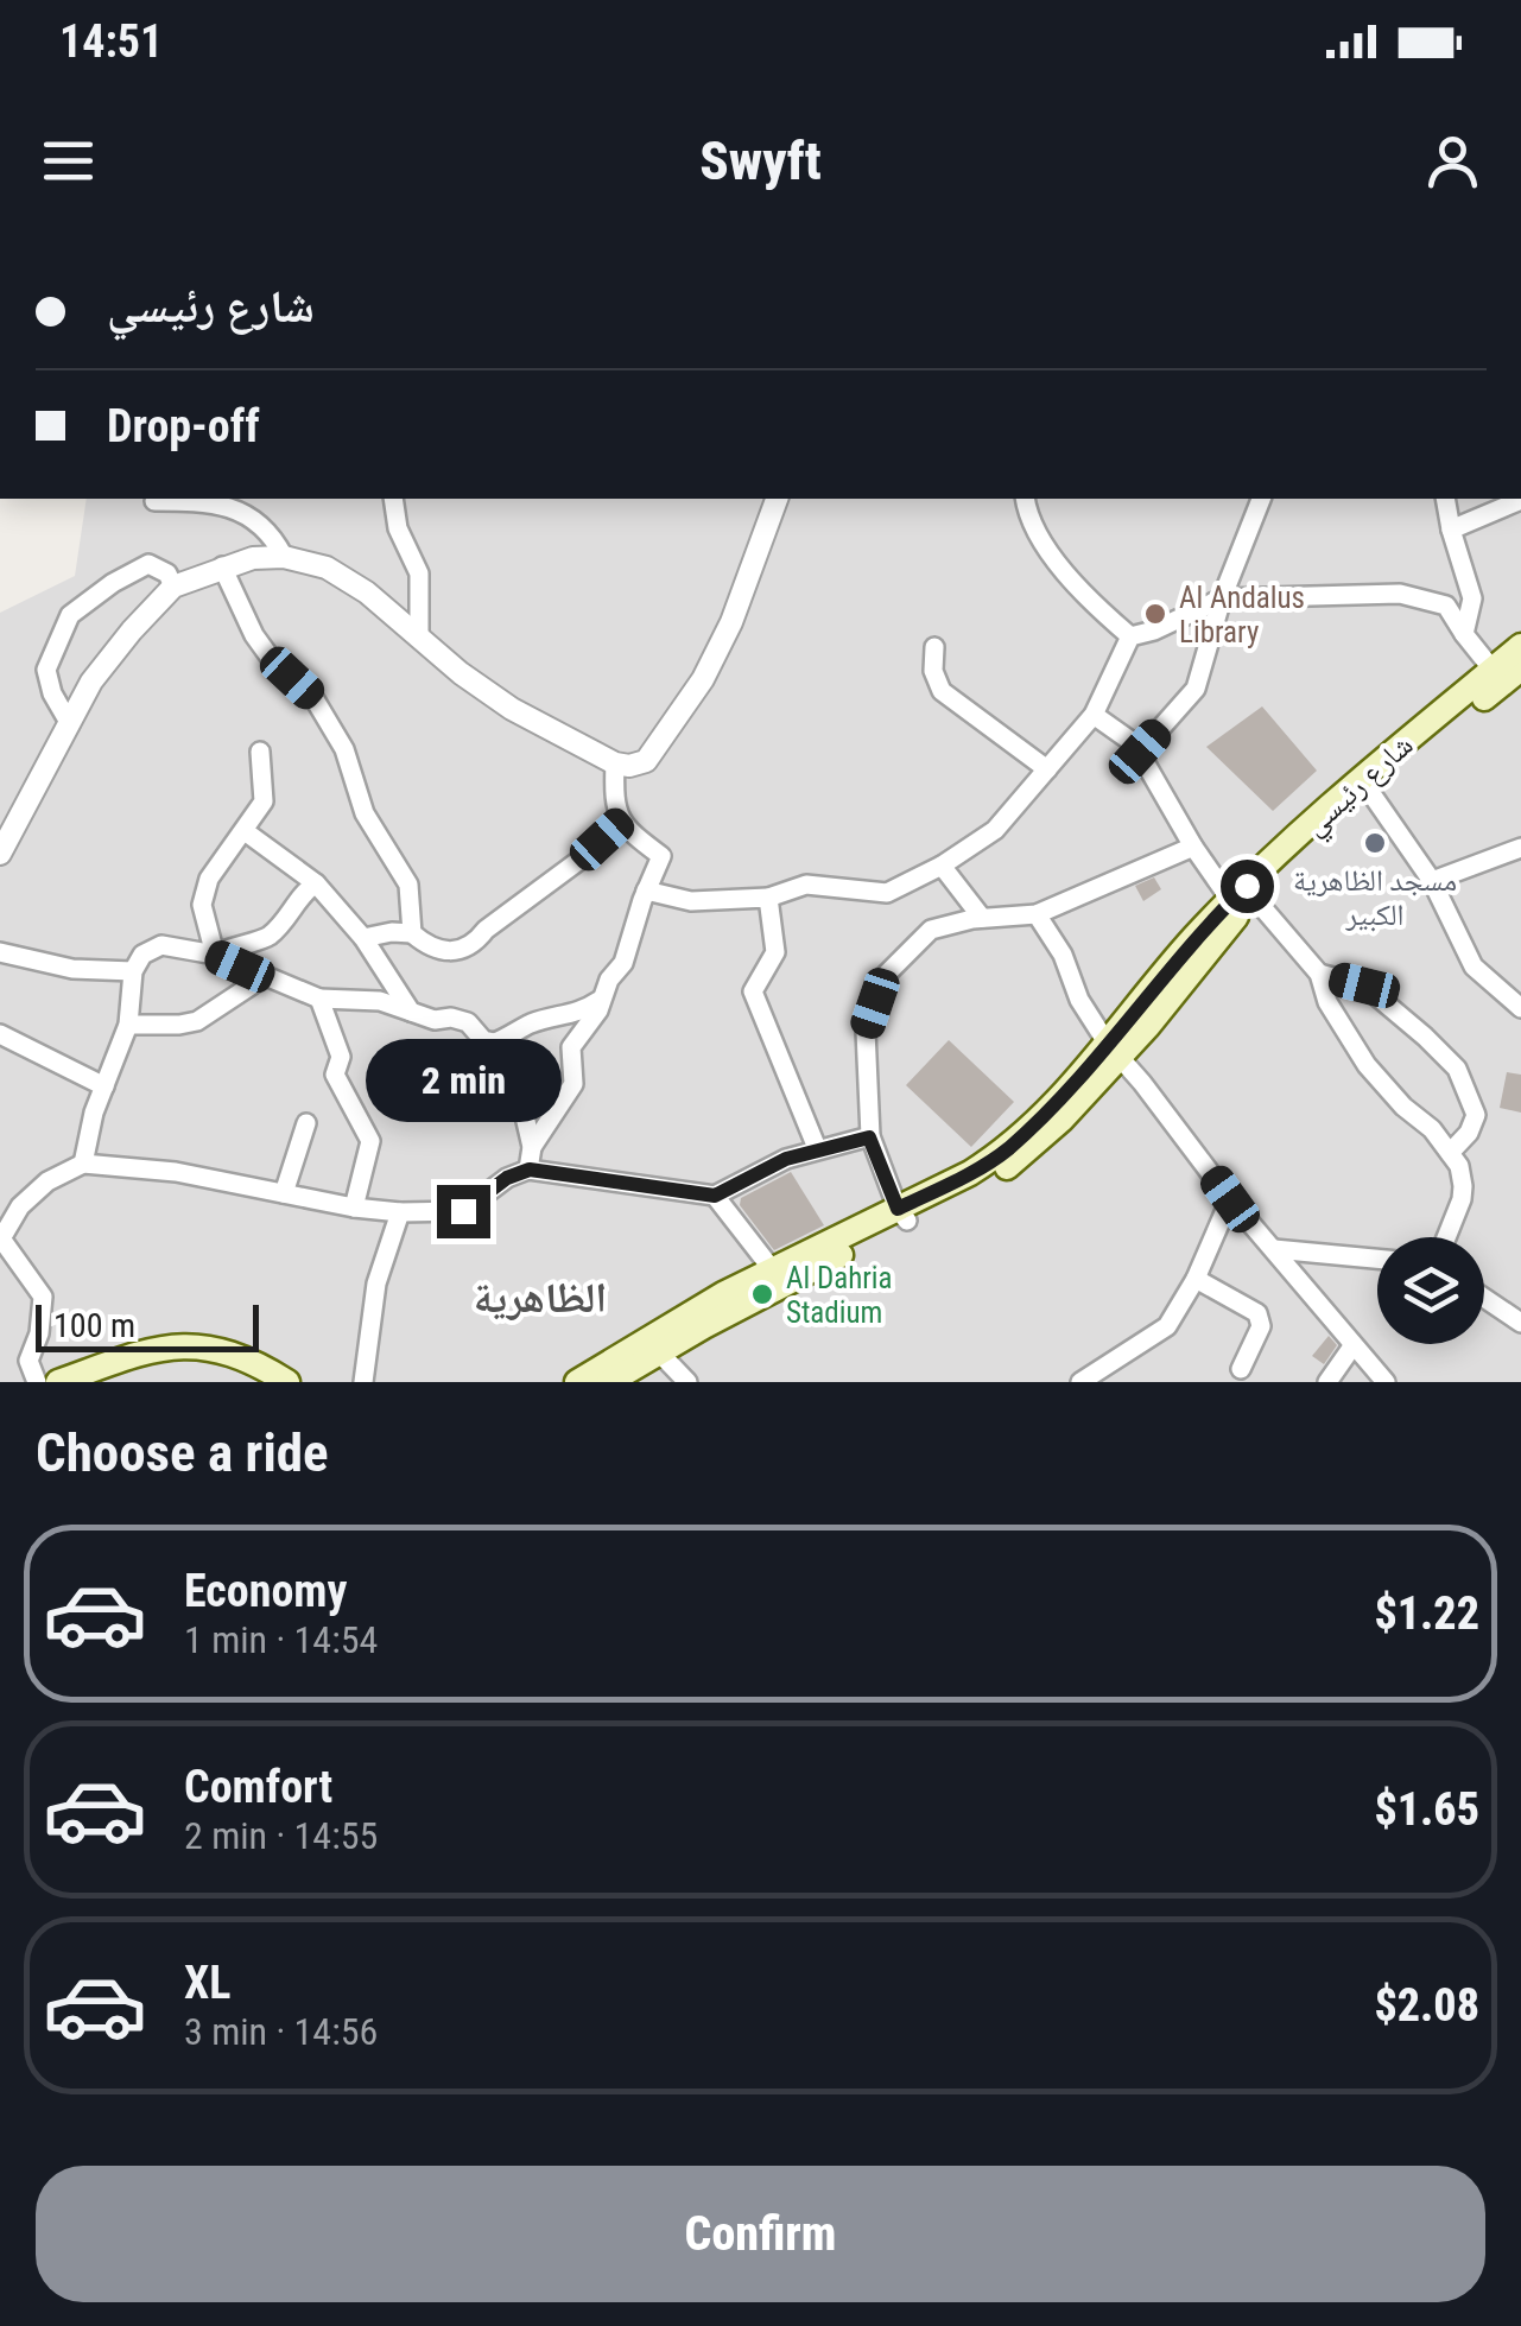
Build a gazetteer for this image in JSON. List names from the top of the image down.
{
  "streets": {
    "main road": ["شارع رئيسي"]
  },
  "districts": ["الظاهرية"],
  "places": ["Al Andalus Library", "مسجد الظاهرية الكبير", "Al Dahria Stadium"],
  "scale_bar": "100 m",
  "page": {
    "status": "14:51",
    "header": "Swyft",
    "banner": ["شارع رئيسي", "Drop-off"],
    "bubble": "2 min",
    "scale": "100 m",
    "heading": "Choose a ride",
    "list": [
      {
        "name": "Economy",
        "note": "1 min · 14:54",
        "value": "$1.22"
      },
      {
        "name": "Comfort",
        "note": "2 min · 14:55",
        "value": "$1.65"
      },
      {
        "name": "XL",
        "note": "3 min · 14:56",
        "value": "$2.08"
      }
    ],
    "buttons": "Confirm"
  }
}
